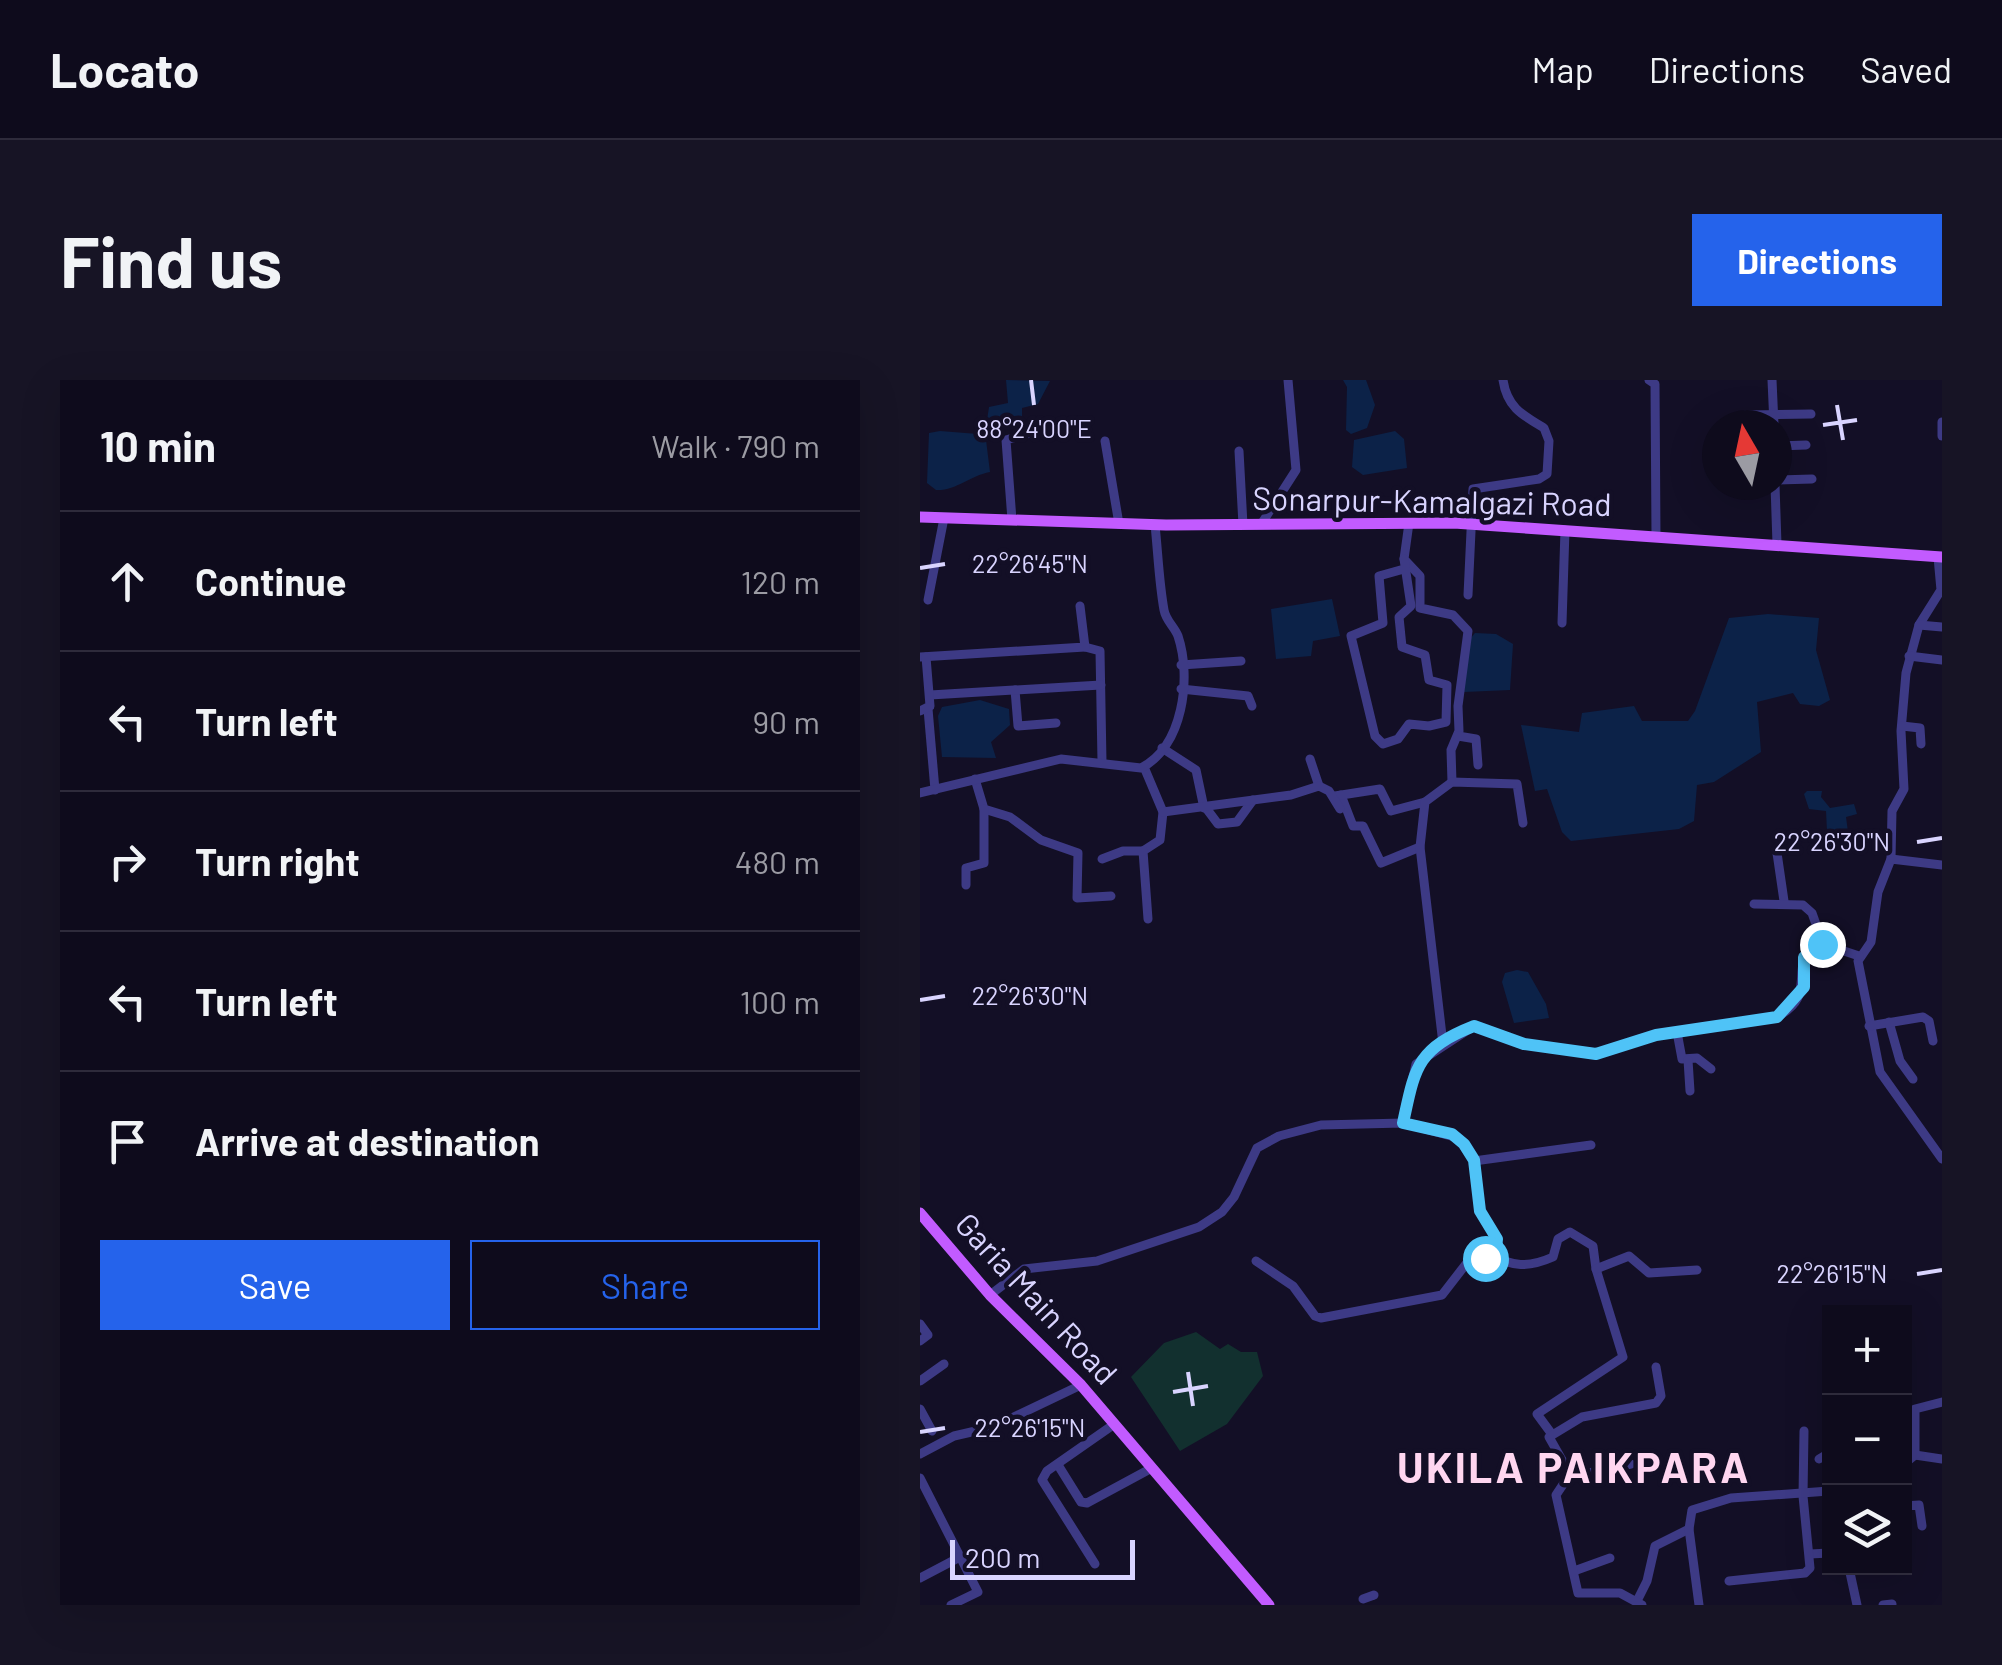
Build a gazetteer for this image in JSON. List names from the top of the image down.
{
  "streets": {
    "main road": ["Sonarpur-Kamalgazi Road", "Garia Main Road"]
  },
  "districts": ["UKILA PAIKPARA"],
  "scale_bar": "200 m",
  "north": "top",
  "page": {
    "header": "Locato",
    "nav": ["Map", "Directions", "Saved"],
    "buttons": [
      "Directions",
      ["Save", "Share"]
    ],
    "title": "Find us",
    "heading": ["10 min", "Walk · 790 m"],
    "list": [
      ["Continue", "120 m"],
      ["Turn left", "90 m"],
      ["Turn right", "480 m"],
      ["Turn left", "100 m"],
      "Arrive at destination"
    ],
    "map_buttons": ["+", "−"],
    "scale": "200 m"
  },
  "coordinates": [
    "88°24'00\"E",
    "22°26'45\"N",
    "22°26'30\"N",
    "22°26'15\"N"
  ]
}
